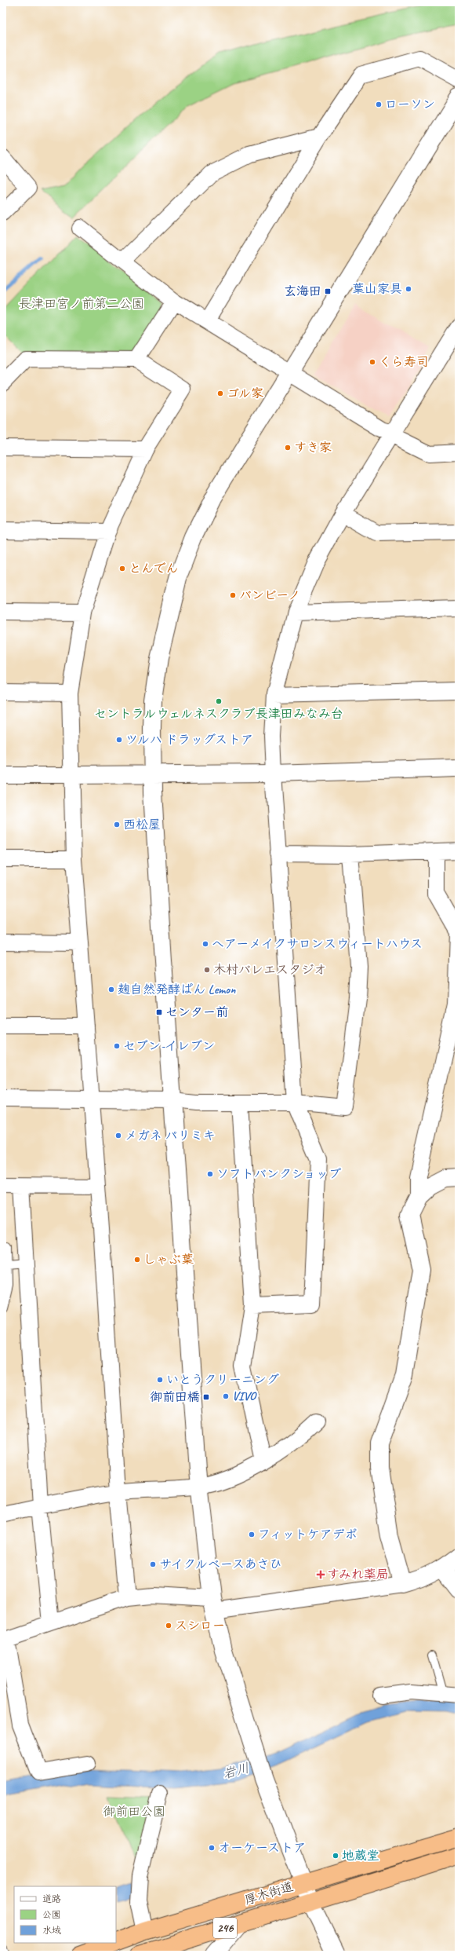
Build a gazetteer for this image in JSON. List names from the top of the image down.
{
  "streets": {
    "highway": ["厚木街道", "246"]
  },
  "water": ["岩川"],
  "parks": ["長津田宮ノ前第二公園", "御前田公園"],
  "places": {
    "other": [
      "ローソン",
      "葉山家具",
      "くら寿司",
      "ゴル家",
      "すき家",
      "とんでん",
      "バンビーノ",
      "セントラルウェルネスクラブ長津田みなみ台",
      "ツルハ ドラッグストア",
      "西松屋",
      "ヘアーメイクサロンスウィートハウス",
      "木村バレエスタジオ",
      "麹自然発酵ぱん Lemon",
      "セブン-イレブン",
      "メガネ パリミキ",
      "ソフトバンクショップ",
      "しゃぶ葉",
      "いとうクリーニング",
      "VIVO",
      "フィットケアデポ",
      "サイクルベースあさひ",
      "スシロー",
      "オーケーストア",
      "地蔵堂"
    ],
    "transit": ["玄海田", "センター前", "御前田橋"],
    "health": ["すみれ薬局"]
  },
  "legend": ["道路", "公園", "水域"]
}
